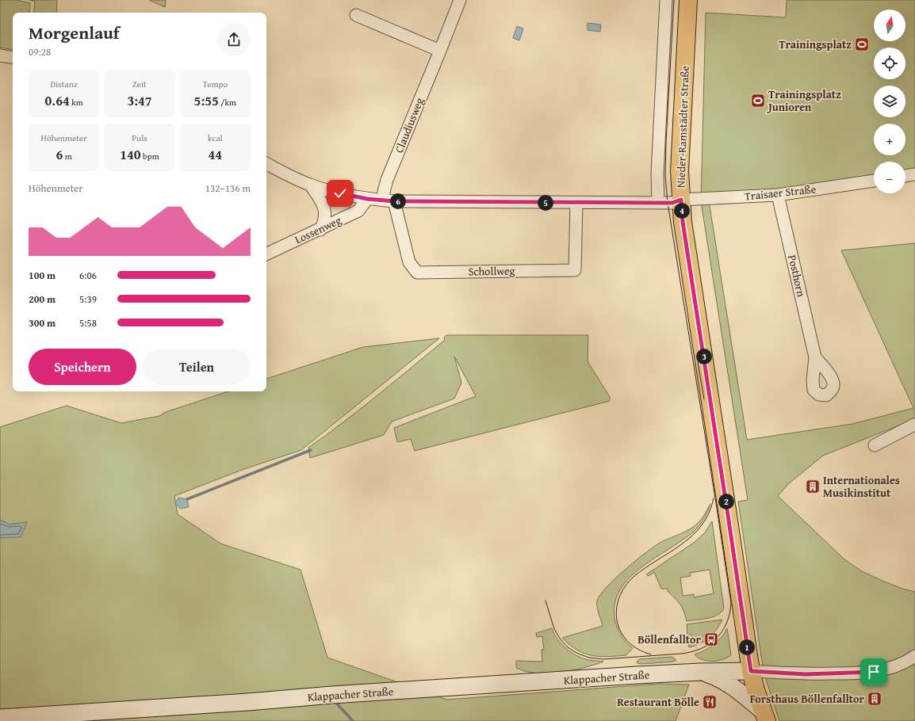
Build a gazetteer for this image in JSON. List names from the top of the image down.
{
  "streets": {
    "main road": ["Nieder-Ramstädter Straße", "Klappacher Straße"],
    "street": [
      "Claudiusweg",
      "Traisaer Straße",
      "Lossenweg",
      "Schollweg",
      "Posthorn"
    ]
  },
  "crossings": [
    ["Claudiusweg", "Traisaer Straße"],
    ["Claudiusweg", "Schollweg"],
    ["Nieder-Ramstädter Straße", "Traisaer Straße"],
    ["Nieder-Ramstädter Straße", "Klappacher Straße"],
    ["Traisaer Straße", "Lossenweg"],
    ["Traisaer Straße", "Schollweg"],
    ["Traisaer Straße", "Posthorn"]
  ],
  "places": {
    "sports": ["Trainingsplatz", "Trainingsplatz Junioren"],
    "building": ["Internationales Musikinstitut", "Forsthaus Böllenfalltor"],
    "bus stop": ["Böllenfalltor"],
    "restaurant": ["Restaurant Bölle"]
  },
  "north": "top",
  "page": {
    "map_buttons": ["+", "−"],
    "heading": ["Morgenlauf", "09:28"],
    "stats": [
      ["Distanz", "0.64 km"],
      ["Zeit", "3:47"],
      ["Tempo", "5:55 /km"],
      ["Höhenmeter", "6 m"],
      ["Puls", "140 bpm"],
      ["kcal", "44"]
    ],
    "chart": ["Höhenmeter", "132–136 m"],
    "pins": [
      "6",
      "5",
      "4",
      "3",
      "2",
      "1"
    ],
    "list": [
      {
        "name": "100 m",
        "note": "6:06"
      },
      {
        "name": "200 m",
        "note": "5:39"
      },
      {
        "name": "300 m",
        "note": "5:58"
      }
    ],
    "buttons": ["Speichern", "Teilen"]
  }
}
